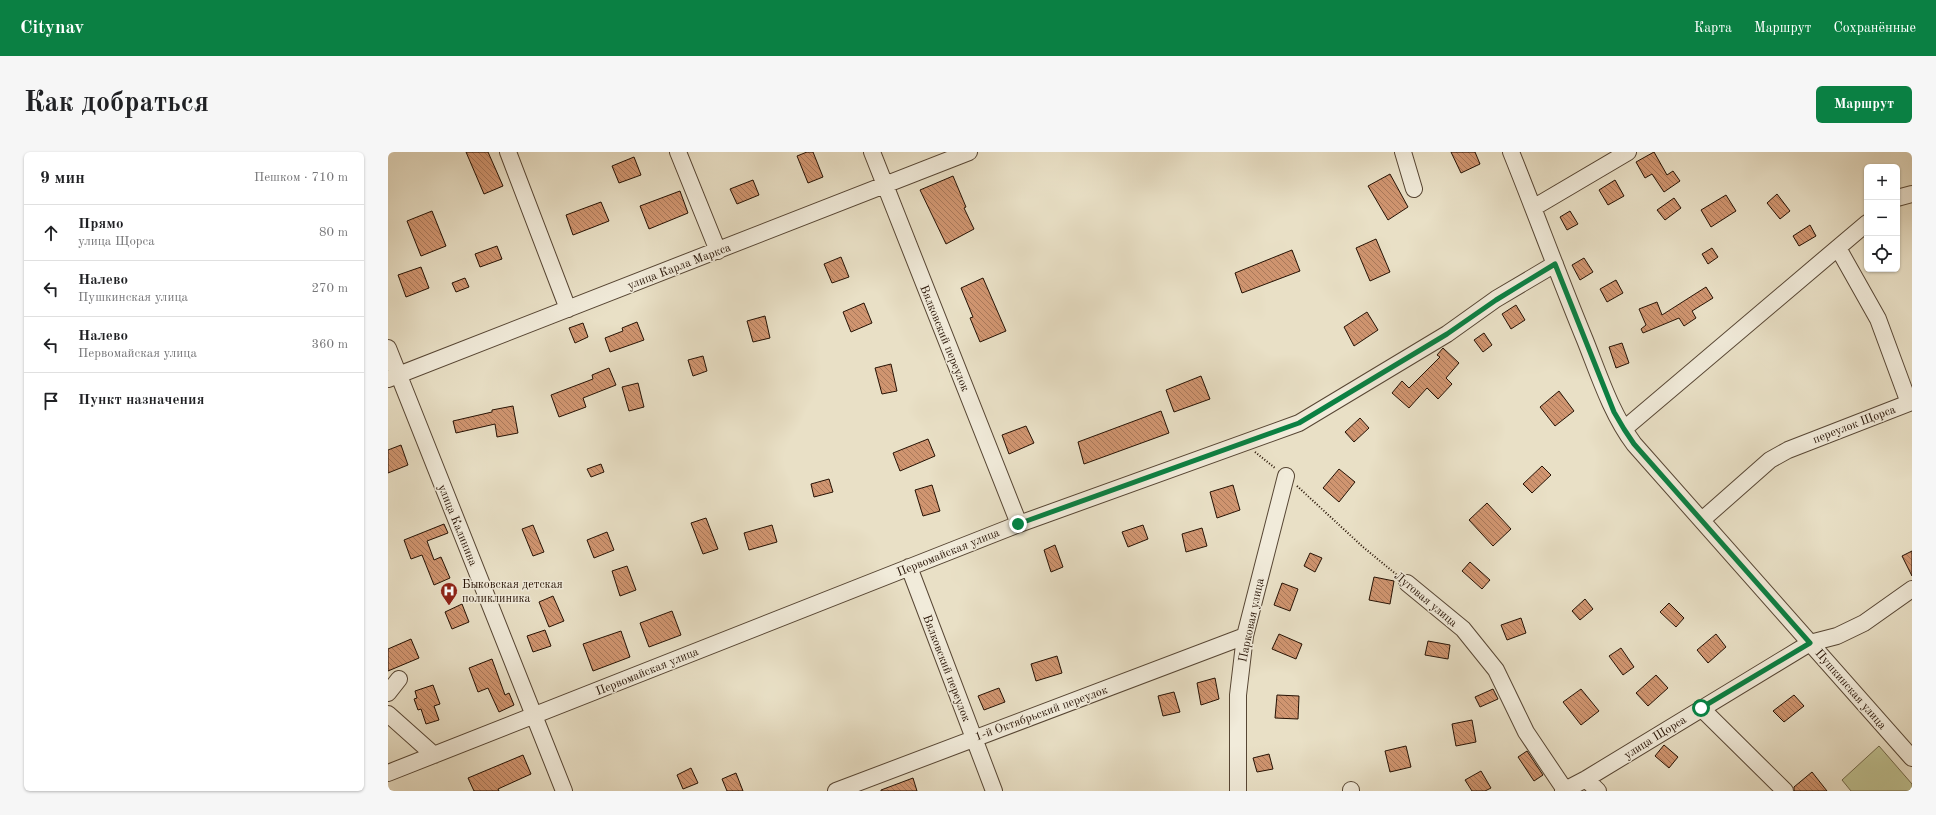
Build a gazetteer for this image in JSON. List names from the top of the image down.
{
  "streets": {
    "street": [
      "улица Карла Маркса",
      "Вялковский переулок",
      "переулок Щорса",
      "улица Калинина",
      "Первомайская улица",
      "Луговая улица",
      "Парковая улица",
      "Пушкинская улица",
      "1-й Октябрьский переулок",
      "улица Щорса"
    ]
  },
  "crossings": [
    ["улица Карла Маркса", "Вялковский переулок"],
    ["улица Карла Маркса", "улица Калинина"],
    ["Вялковский переулок", "Первомайская улица"],
    ["Вялковский переулок", "1-й Октябрьский переулок"],
    ["переулок Щорса", "Пушкинская улица"],
    ["улица Калинина", "Первомайская улица"],
    ["Первомайская улица", "Луговая улица"],
    ["Первомайская улица", "Пушкинская улица"],
    ["Луговая улица", "Парковая улица"],
    ["Луговая улица", "улица Щорса"],
    ["Парковая улица", "1-й Октябрьский переулок"],
    ["Пушкинская улица", "улица Щорса"]
  ],
  "places": {
    "hospital": ["Быковская детская поликлиника"]
  },
  "page": {
    "header": "Citynav",
    "nav": ["Карта", "Маршрут", "Сохранённые"],
    "buttons": "Маршрут",
    "title": "Как добраться",
    "heading": ["9 мин", "Пешком · 710 m"],
    "map_buttons": ["+", "−"],
    "list": [
      ["Прямо", "улица Щорса", "80 m"],
      ["Налево", "Пушкинская улица", "270 m"],
      ["Налево", "Первомайская улица", "360 m"],
      "Пункт назначения"
    ]
  }
}
